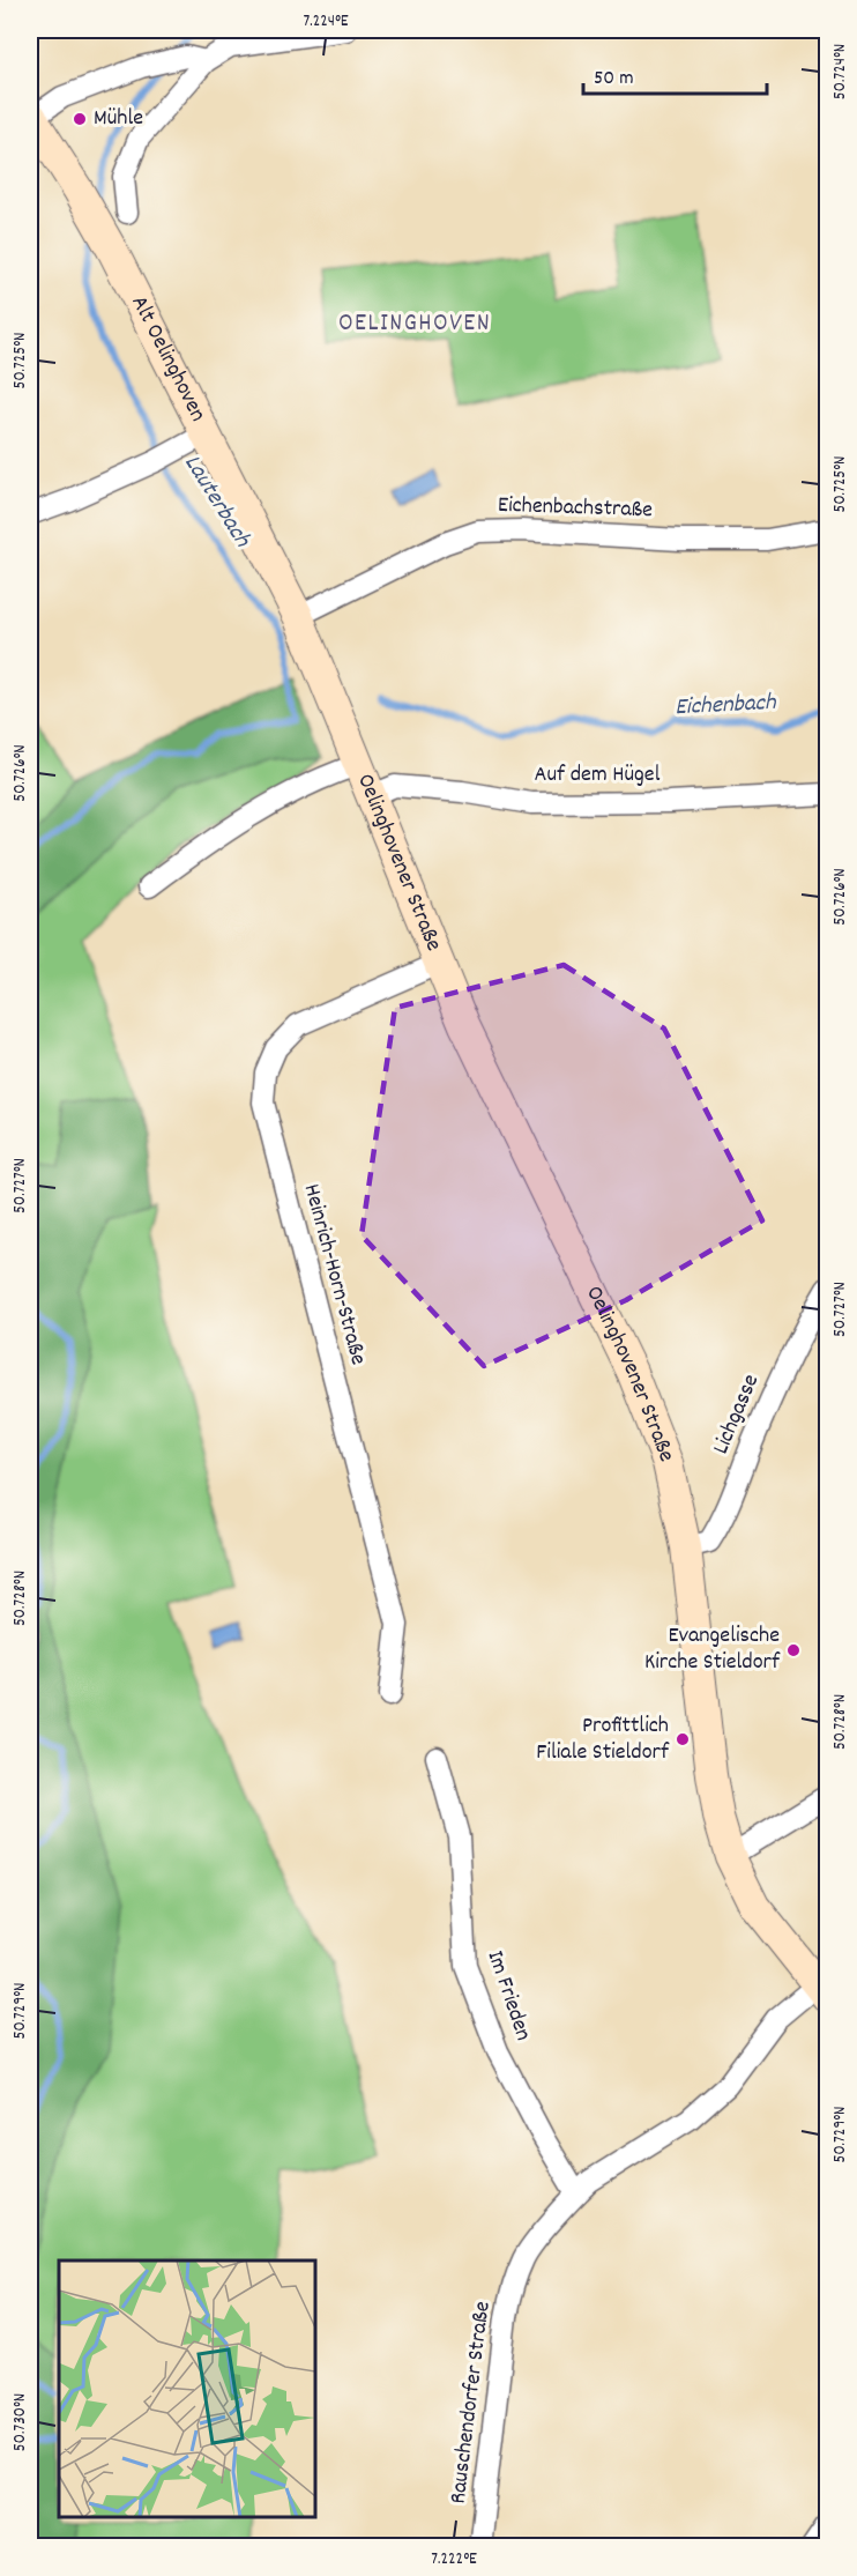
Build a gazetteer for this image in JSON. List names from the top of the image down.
{
  "streets": {
    "main road": ["Alt Oelinghoven", "Oelinghovener Straße"],
    "street": [
      "Eichenbachstraße",
      "Auf dem Hügel",
      "Heinrich-Horn-Straße",
      "Lichgasse",
      "Im Frieden",
      "Rauschendorfer Straße"
    ]
  },
  "crossings": [
    ["Alt Oelinghoven", "Eichenbachstraße"],
    ["Alt Oelinghoven", "Oelinghovener Straße"],
    ["Auf dem Hügel", "Oelinghovener Straße"],
    ["Oelinghovener Straße", "Heinrich-Horn-Straße"],
    ["Oelinghovener Straße", "Lichgasse"],
    ["Oelinghovener Straße", "Rauschendorfer Straße"],
    ["Im Frieden", "Rauschendorfer Straße"]
  ],
  "districts": ["OELINGHOVEN"],
  "water": ["Lauterbach", "Eichenbach"],
  "places": ["Mühle", "Evangelische Kirche Stieldorf", "Profittlich Filiale Stieldorf"],
  "scale_bar": "50 m",
  "coordinates": [
    "7.224°E",
    "50.724°N",
    "50.725°N",
    "50.726°N",
    "50.727°N",
    "50.728°N",
    "50.729°N",
    "50.730°N",
    "7.222°E"
  ]
}
